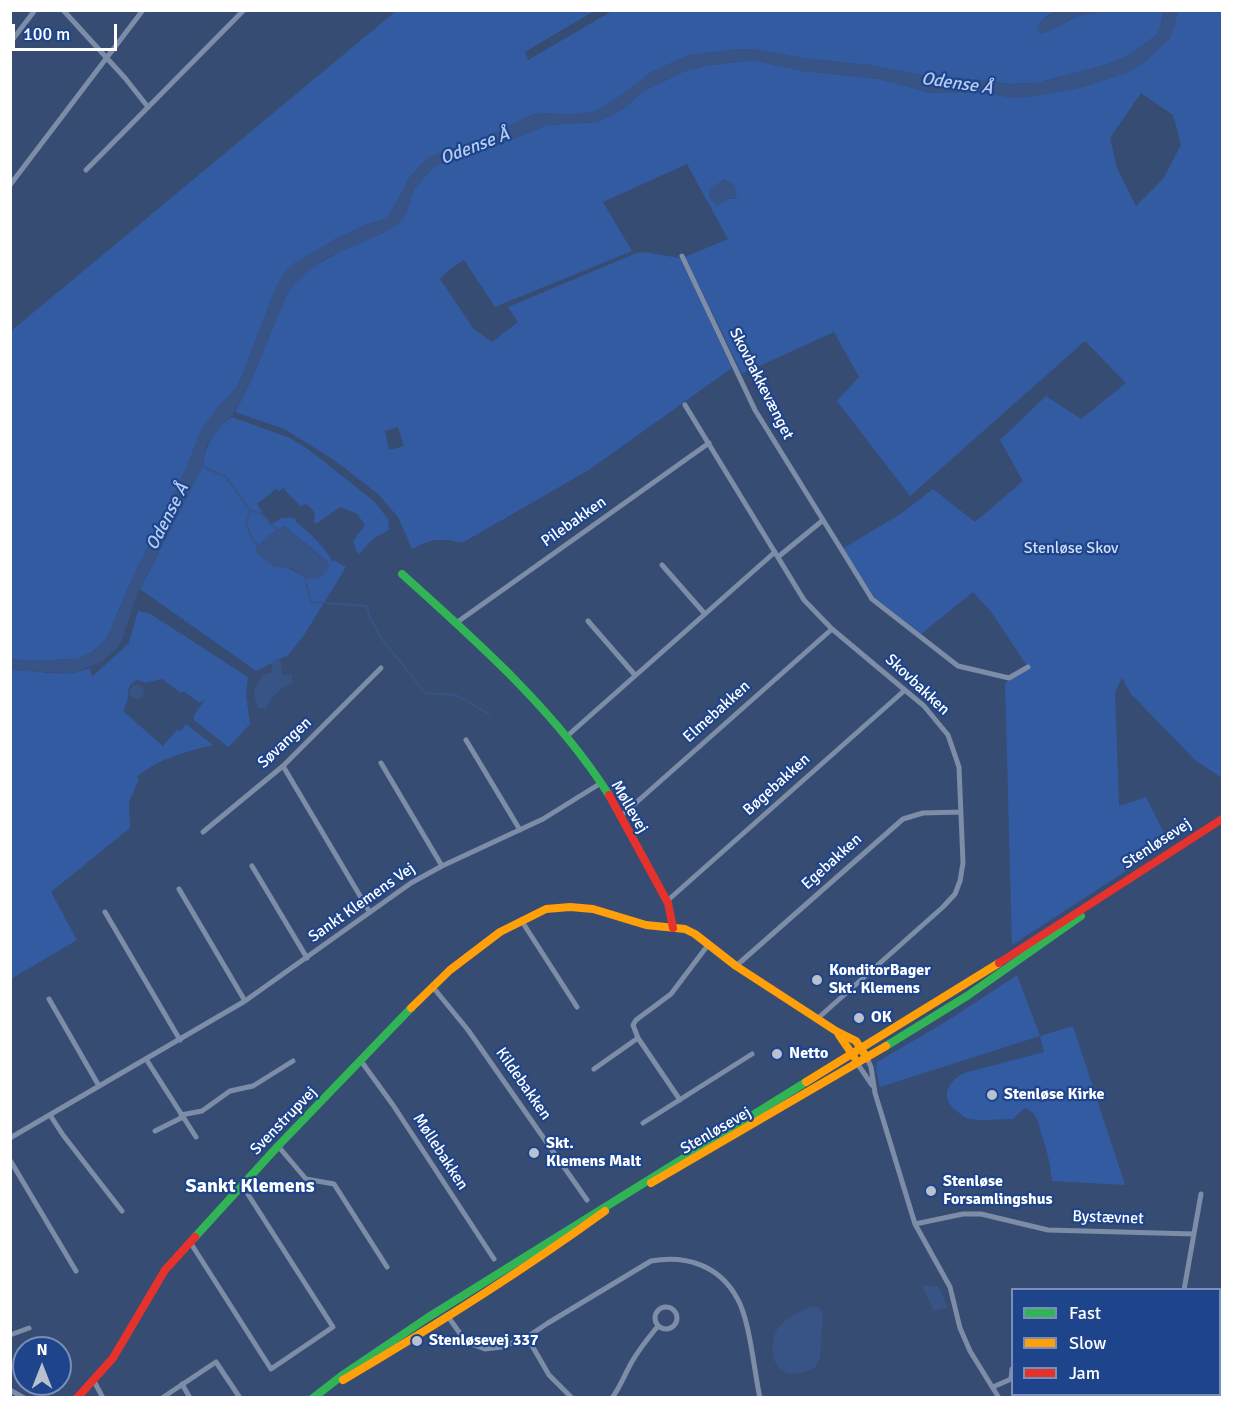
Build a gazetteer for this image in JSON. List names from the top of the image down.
{
  "streets": {
    "street": [
      "Skovbakkevænget",
      "Pilebakken",
      "Skovbakken",
      "Elmebakken",
      "Søvangen",
      "Bøgebakken",
      "Møllevej",
      "Stenløsevej",
      "Egebakken",
      "Sankt Klemens Vej",
      "Kildebakken",
      "Svenstrupvej",
      "Møllebakken",
      "Bystævnet"
    ]
  },
  "crossings": [
    ["Pilebakken", "Skovbakken"],
    ["Pilebakken", "Møllevej"],
    ["Skovbakken", "Elmebakken"],
    ["Skovbakken", "Bøgebakken"],
    ["Skovbakken", "Egebakken"],
    ["Elmebakken", "Møllevej"],
    ["Bøgebakken", "Møllevej"],
    ["Møllevej", "Sankt Klemens Vej"],
    ["Møllevej", "Svenstrupvej"],
    ["Kildebakken", "Svenstrupvej"],
    ["Svenstrupvej", "Møllebakken"]
  ],
  "districts": ["Sankt Klemens"],
  "water": ["Odense Å"],
  "parks": ["Stenløse Skov"],
  "places": [
    "KonditorBager Skt. Klemens",
    "OK",
    "Netto",
    "Stenløse Kirke",
    "Skt. Klemens Malt",
    "Stenløse Forsamlingshus",
    "Stenløsevej 337"
  ],
  "legend": ["Fast", "Slow", "Jam"],
  "scale_bar": "100 m",
  "north": "top"
}
